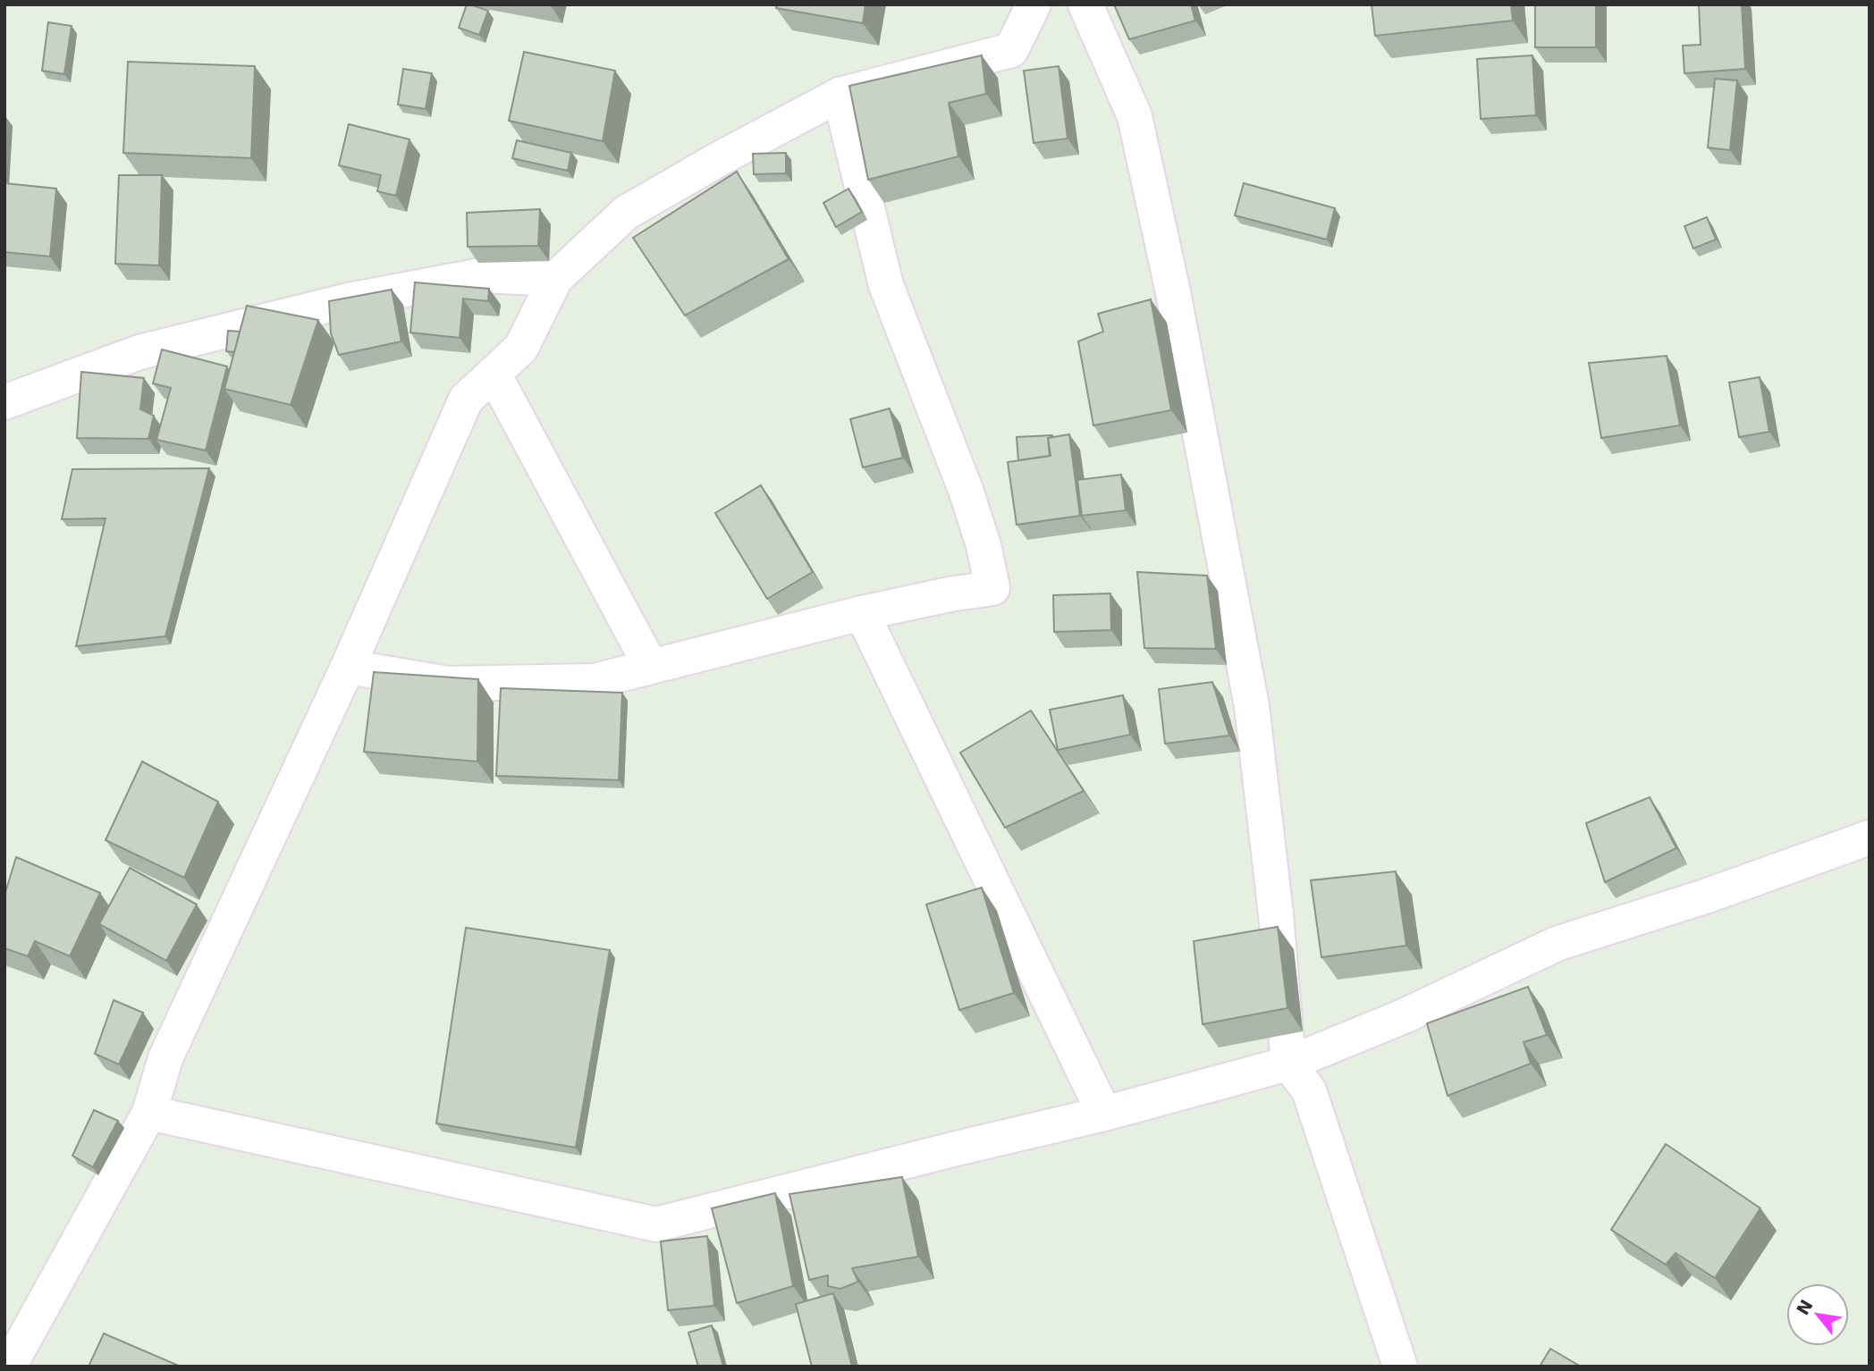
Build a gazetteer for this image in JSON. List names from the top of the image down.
{
  "north": "top left"
}
